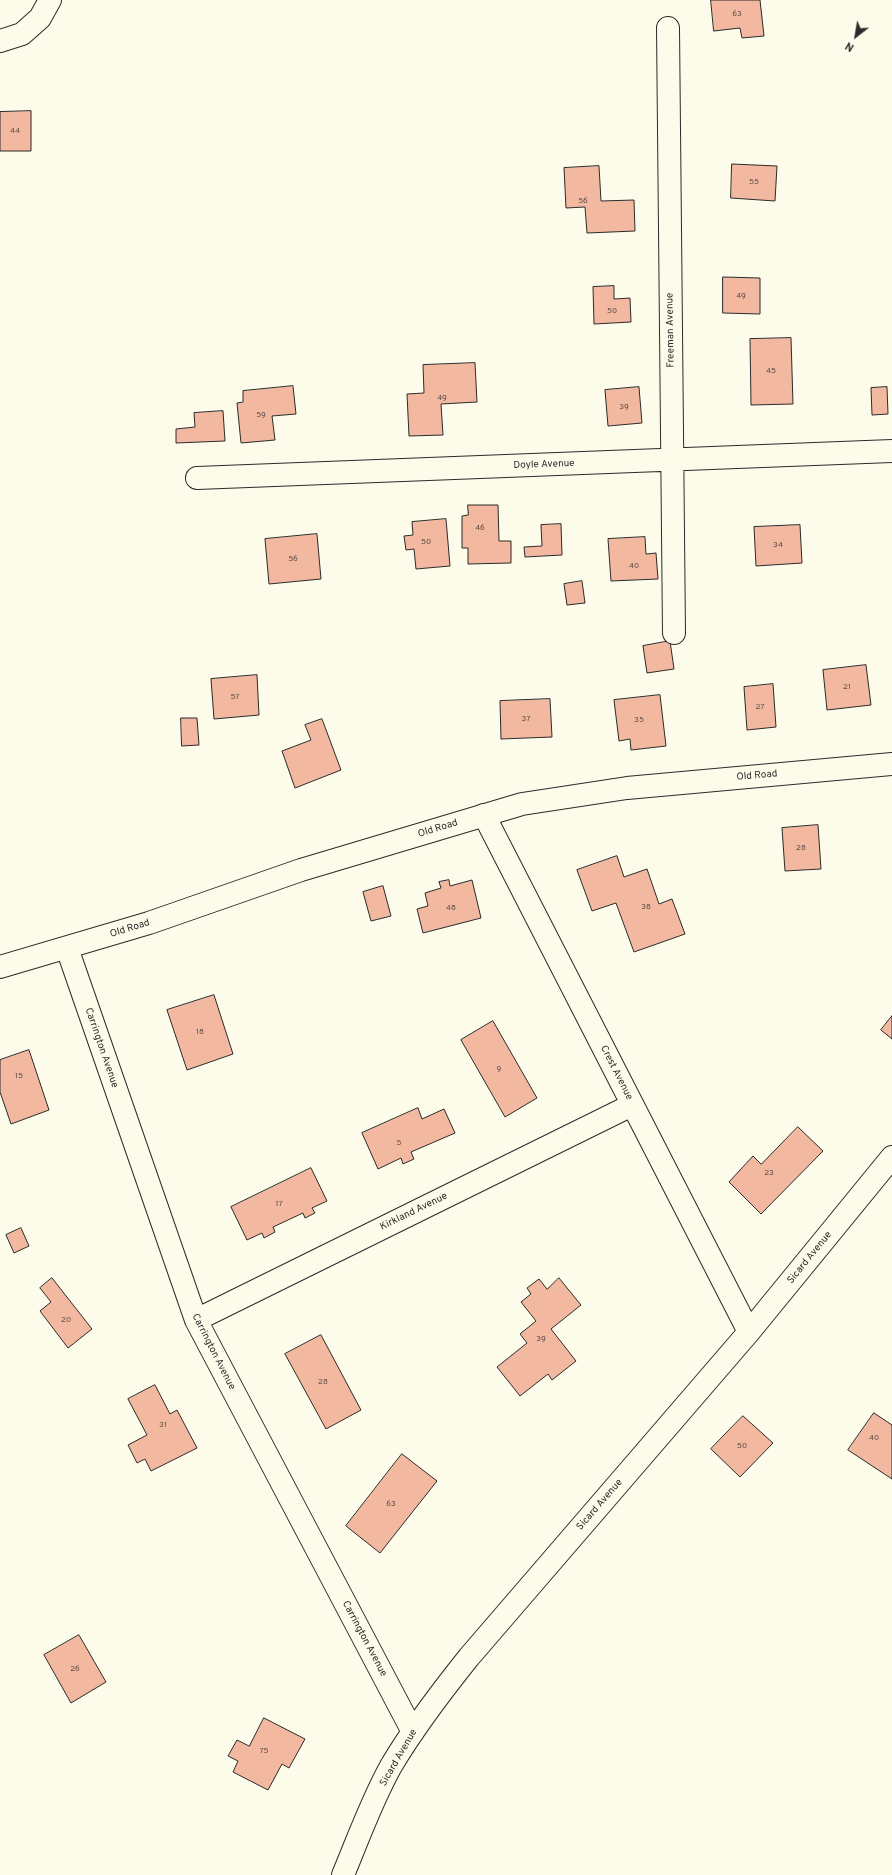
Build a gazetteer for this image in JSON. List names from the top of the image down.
{
  "streets": {
    "street": [
      "Freeman Avenue",
      "Doyle Avenue",
      "Old Road",
      "Carrington Avenue",
      "Crest Avenue",
      "Kirkland Avenue",
      "Sicard Avenue"
    ]
  },
  "crossings": [
    ["Freeman Avenue", "Doyle Avenue"],
    ["Old Road", "Carrington Avenue"],
    ["Old Road", "Crest Avenue"],
    ["Carrington Avenue", "Kirkland Avenue"],
    ["Carrington Avenue", "Sicard Avenue"],
    ["Crest Avenue", "Kirkland Avenue"],
    ["Crest Avenue", "Sicard Avenue"]
  ],
  "house_numbers": [
    "63",
    "44",
    "55",
    "56",
    "49",
    "50",
    "45",
    "49",
    "39",
    "59",
    "46",
    "50",
    "34",
    "56",
    "40",
    "21",
    "57",
    "27",
    "37",
    "35",
    "28",
    "38",
    "48",
    "18",
    "9",
    "15",
    "5",
    "23",
    "17",
    "20",
    "39",
    "28",
    "31",
    "40",
    "50",
    "63",
    "26",
    "75"
  ],
  "north": "bottom left"
}
